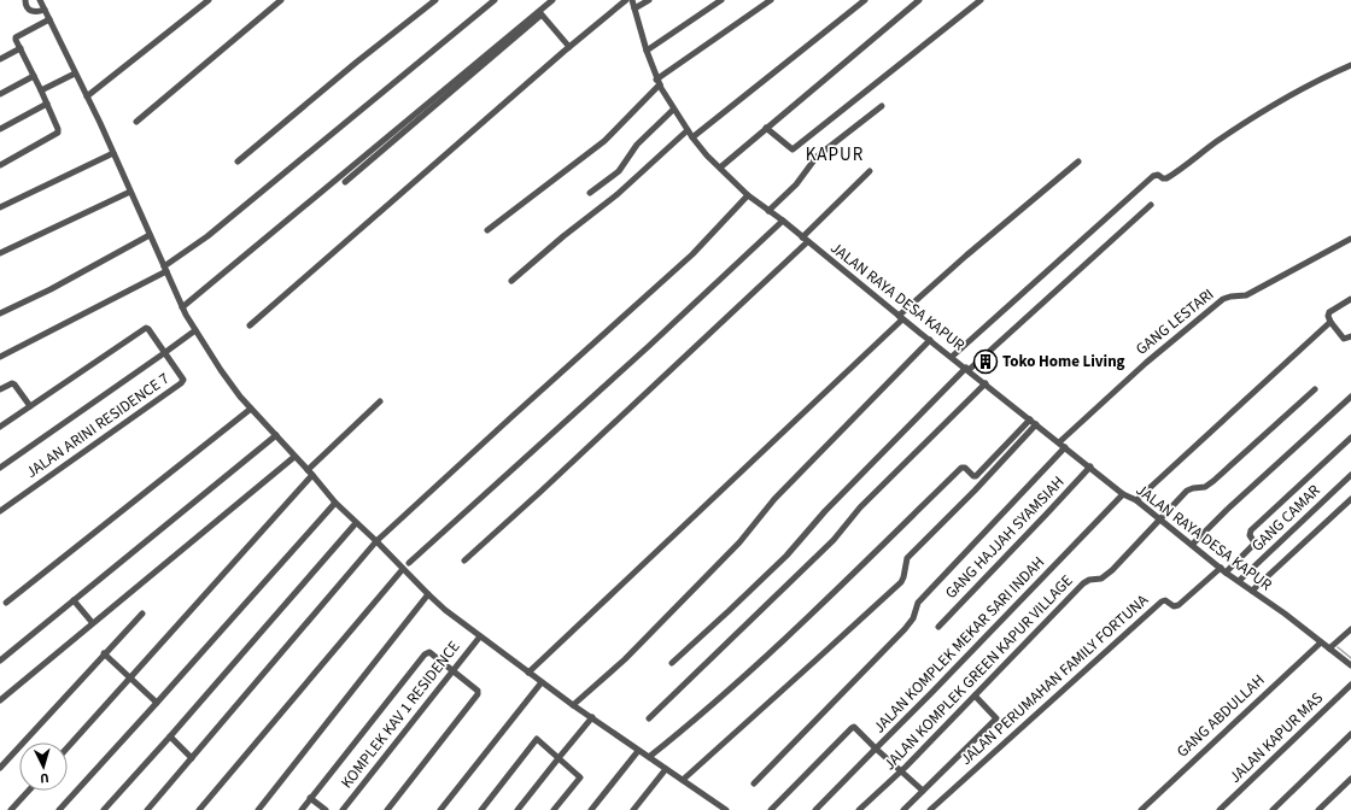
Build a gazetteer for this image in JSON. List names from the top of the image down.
{
  "streets": {
    "street": [
      "JALAN RAYA DESA KAPUR",
      "GANG LESTARI",
      "JALAN ARINI RESIDENCE 7",
      "GANG CAMAR",
      "GANG HAJJAH SYAMSIAH",
      "JALAN KOMPLEK MEKAR SARI INDAH",
      "JALAN KOMPLEK GREEN KAPUR VILLAGE",
      "JALAN PERUMAHAN FAMILY FORTUNA",
      "KOMPLEK KAV 1 RESIDENCE",
      "GANG ABDULLAH",
      "JALAN KAPUR MAS"
    ]
  },
  "crossings": [
    ["JALAN RAYA DESA KAPUR", "GANG LESTARI"],
    ["JALAN RAYA DESA KAPUR", "GANG CAMAR"],
    ["JALAN RAYA DESA KAPUR", "GANG HAJJAH SYAMSIAH"],
    ["JALAN RAYA DESA KAPUR", "JALAN KOMPLEK MEKAR SARI INDAH"],
    ["JALAN RAYA DESA KAPUR", "JALAN KOMPLEK GREEN KAPUR VILLAGE"],
    ["JALAN RAYA DESA KAPUR", "JALAN PERUMAHAN FAMILY FORTUNA"],
    ["JALAN RAYA DESA KAPUR", "GANG ABDULLAH"]
  ],
  "districts": ["KAPUR"],
  "places": {
    "building": ["Toko Home Living"]
  },
  "north": "bottom"
}
